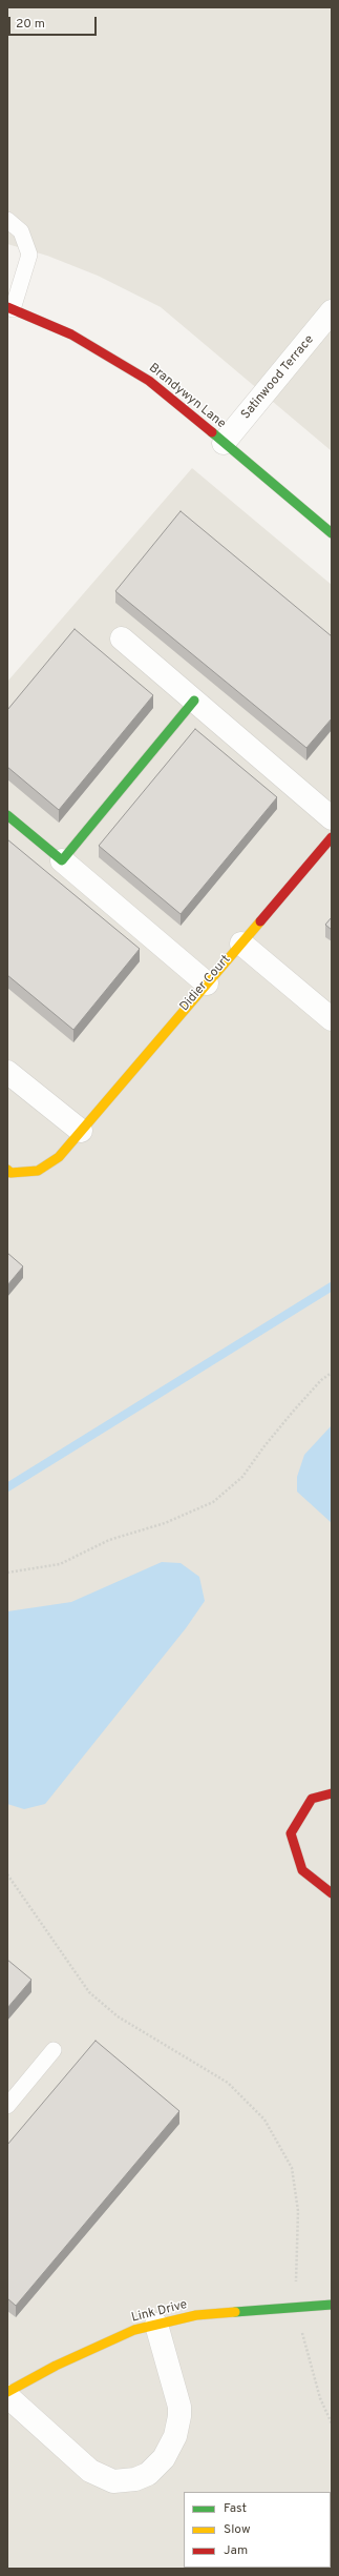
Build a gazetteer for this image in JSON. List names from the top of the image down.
{
  "streets": {
    "street": [
      "Satinwood Terrace",
      "Brandywyn Lane",
      "Didier Court",
      "Link Drive"
    ]
  },
  "crossings": [
    ["Satinwood Terrace", "Brandywyn Lane"]
  ],
  "legend": ["Fast", "Slow", "Jam"],
  "scale_bar": "20 m"
}
